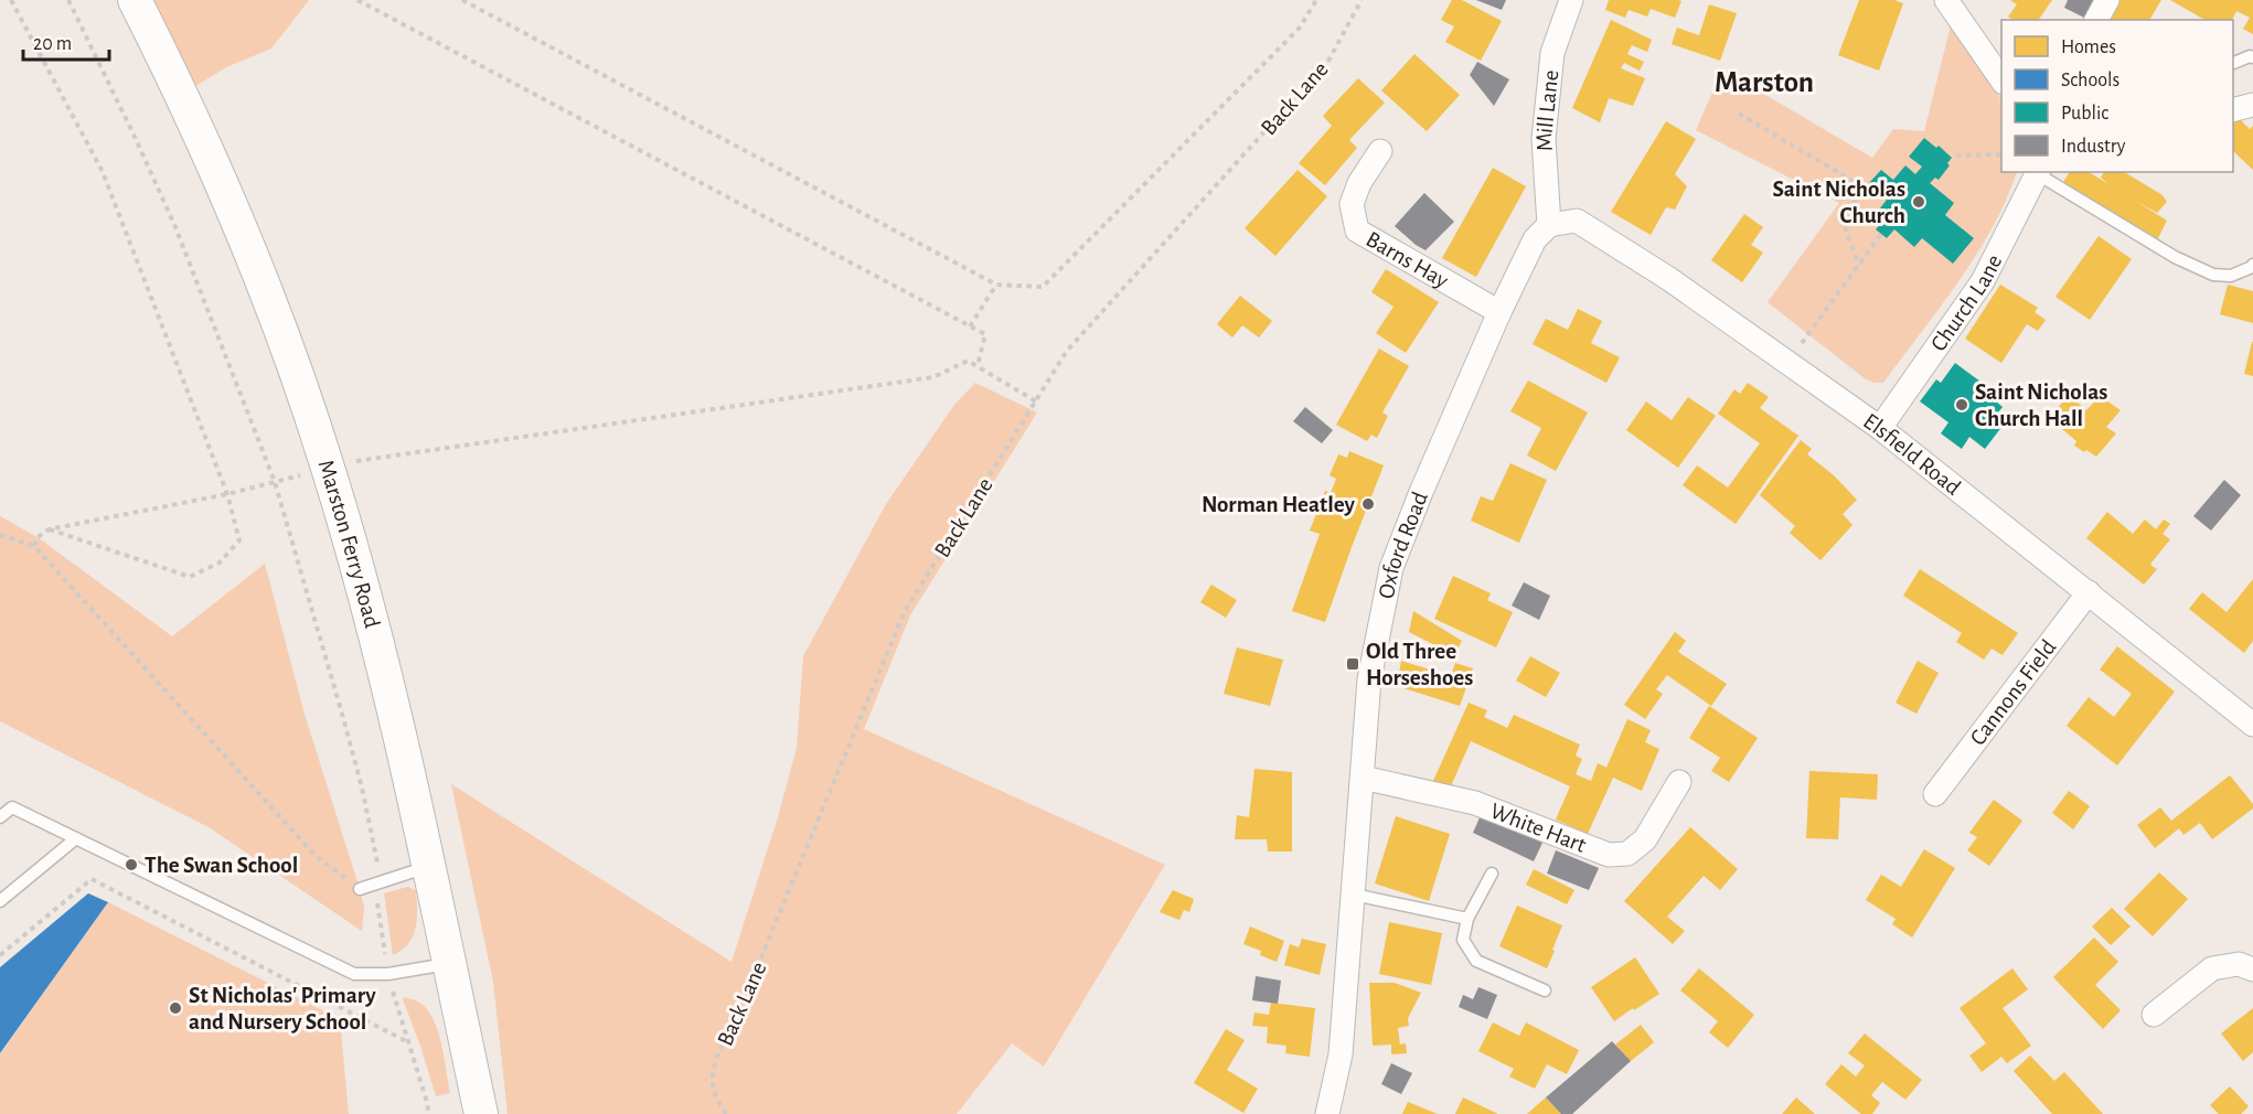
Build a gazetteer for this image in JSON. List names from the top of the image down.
{
  "streets": {
    "main road": ["Marston Ferry Road"],
    "street": [
      "Mill Lane",
      "Barns Hay",
      "Church Lane",
      "Elsfield Road",
      "Oxford Road",
      "Cannons Field",
      "White Hart"
    ],
    "path": ["Back Lane"]
  },
  "crossings": [
    ["Mill Lane", "Elsfield Road"],
    ["Mill Lane", "Oxford Road"],
    ["Barns Hay", "Oxford Road"],
    ["Church Lane", "Elsfield Road"],
    ["Elsfield Road", "Oxford Road"],
    ["Elsfield Road", "Cannons Field"],
    ["Oxford Road", "White Hart"]
  ],
  "districts": ["Marston"],
  "places": {
    "other": [
      "Saint Nicholas Church",
      "Saint Nicholas Church Hall",
      "Norman Heatley",
      "The Swan School",
      "St Nicholas' Primary and Nursery School"
    ],
    "transit": ["Old Three Horseshoes"]
  },
  "legend": [
    "Homes",
    "Schools",
    "Public",
    "Industry"
  ],
  "scale_bar": "20 m"
}
